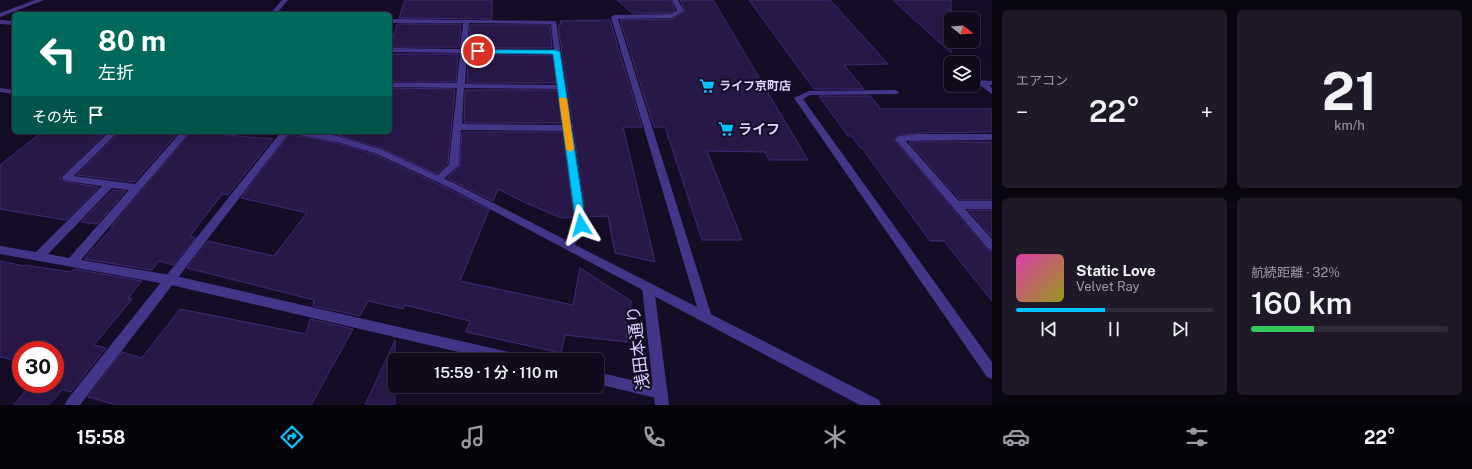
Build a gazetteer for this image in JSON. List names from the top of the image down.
{
  "streets": {
    "street": ["浅田本通り"]
  },
  "places": {
    "supermarket": ["ライフ京町店", "ライフ"]
  },
  "north": "right",
  "page": {
    "tile": [
      "エアコン",
      ["21", "km/h"],
      ["航続距離 · 32%", "160 km"]
    ],
    "turn": ["80 m", "左折"],
    "heat": ["−", "22°", "+"],
    "then": "その先",
    "song": ["Static Love", "Velvet Ray"],
    "limit": "30",
    "trip": "15:59 · 1 分 · 110 m",
    "tabs": ["15:58", "22°"]
  }
}
